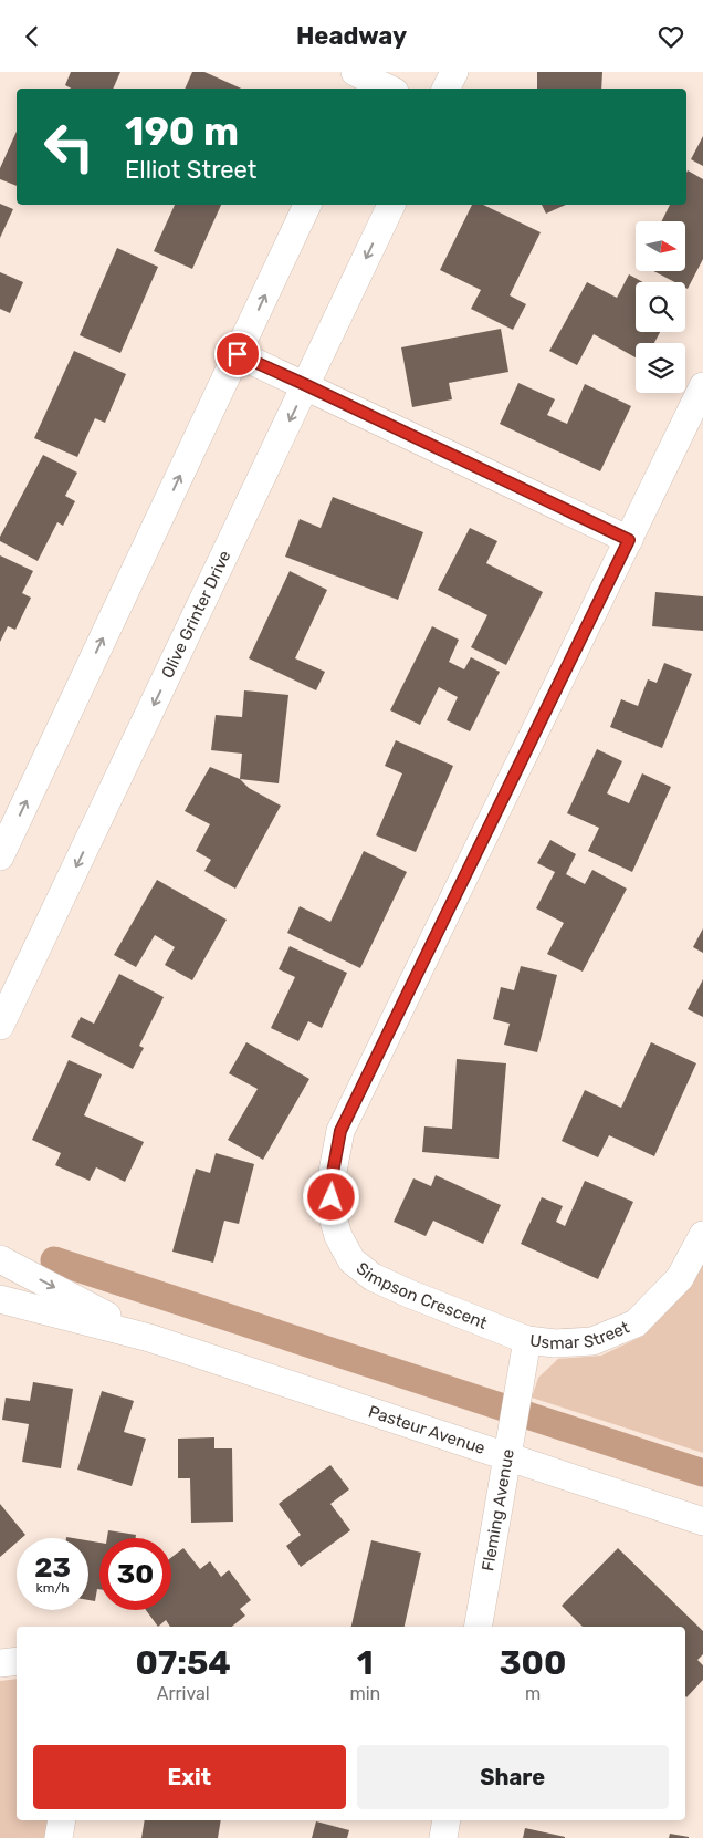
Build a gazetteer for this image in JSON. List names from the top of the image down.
{
  "streets": {
    "street": [
      "Olive Grinter Drive",
      "Simpson Crescent",
      "Usmar Street",
      "Pasteur Avenue",
      "Fleming Avenue"
    ]
  },
  "crossings": [
    ["Simpson Crescent", "Usmar Street"],
    ["Usmar Street", "Fleming Avenue"],
    ["Pasteur Avenue", "Fleming Avenue"]
  ],
  "north": "right",
  "page": {
    "header": "Headway",
    "turn": ["190 m", "Elliot Street"],
    "speed": "23 km/h",
    "limit": "30",
    "eta": [
      "07:54",
      "Arrival",
      "1",
      "min",
      "300",
      "m"
    ],
    "buttons": ["Exit", "Share"]
  }
}
